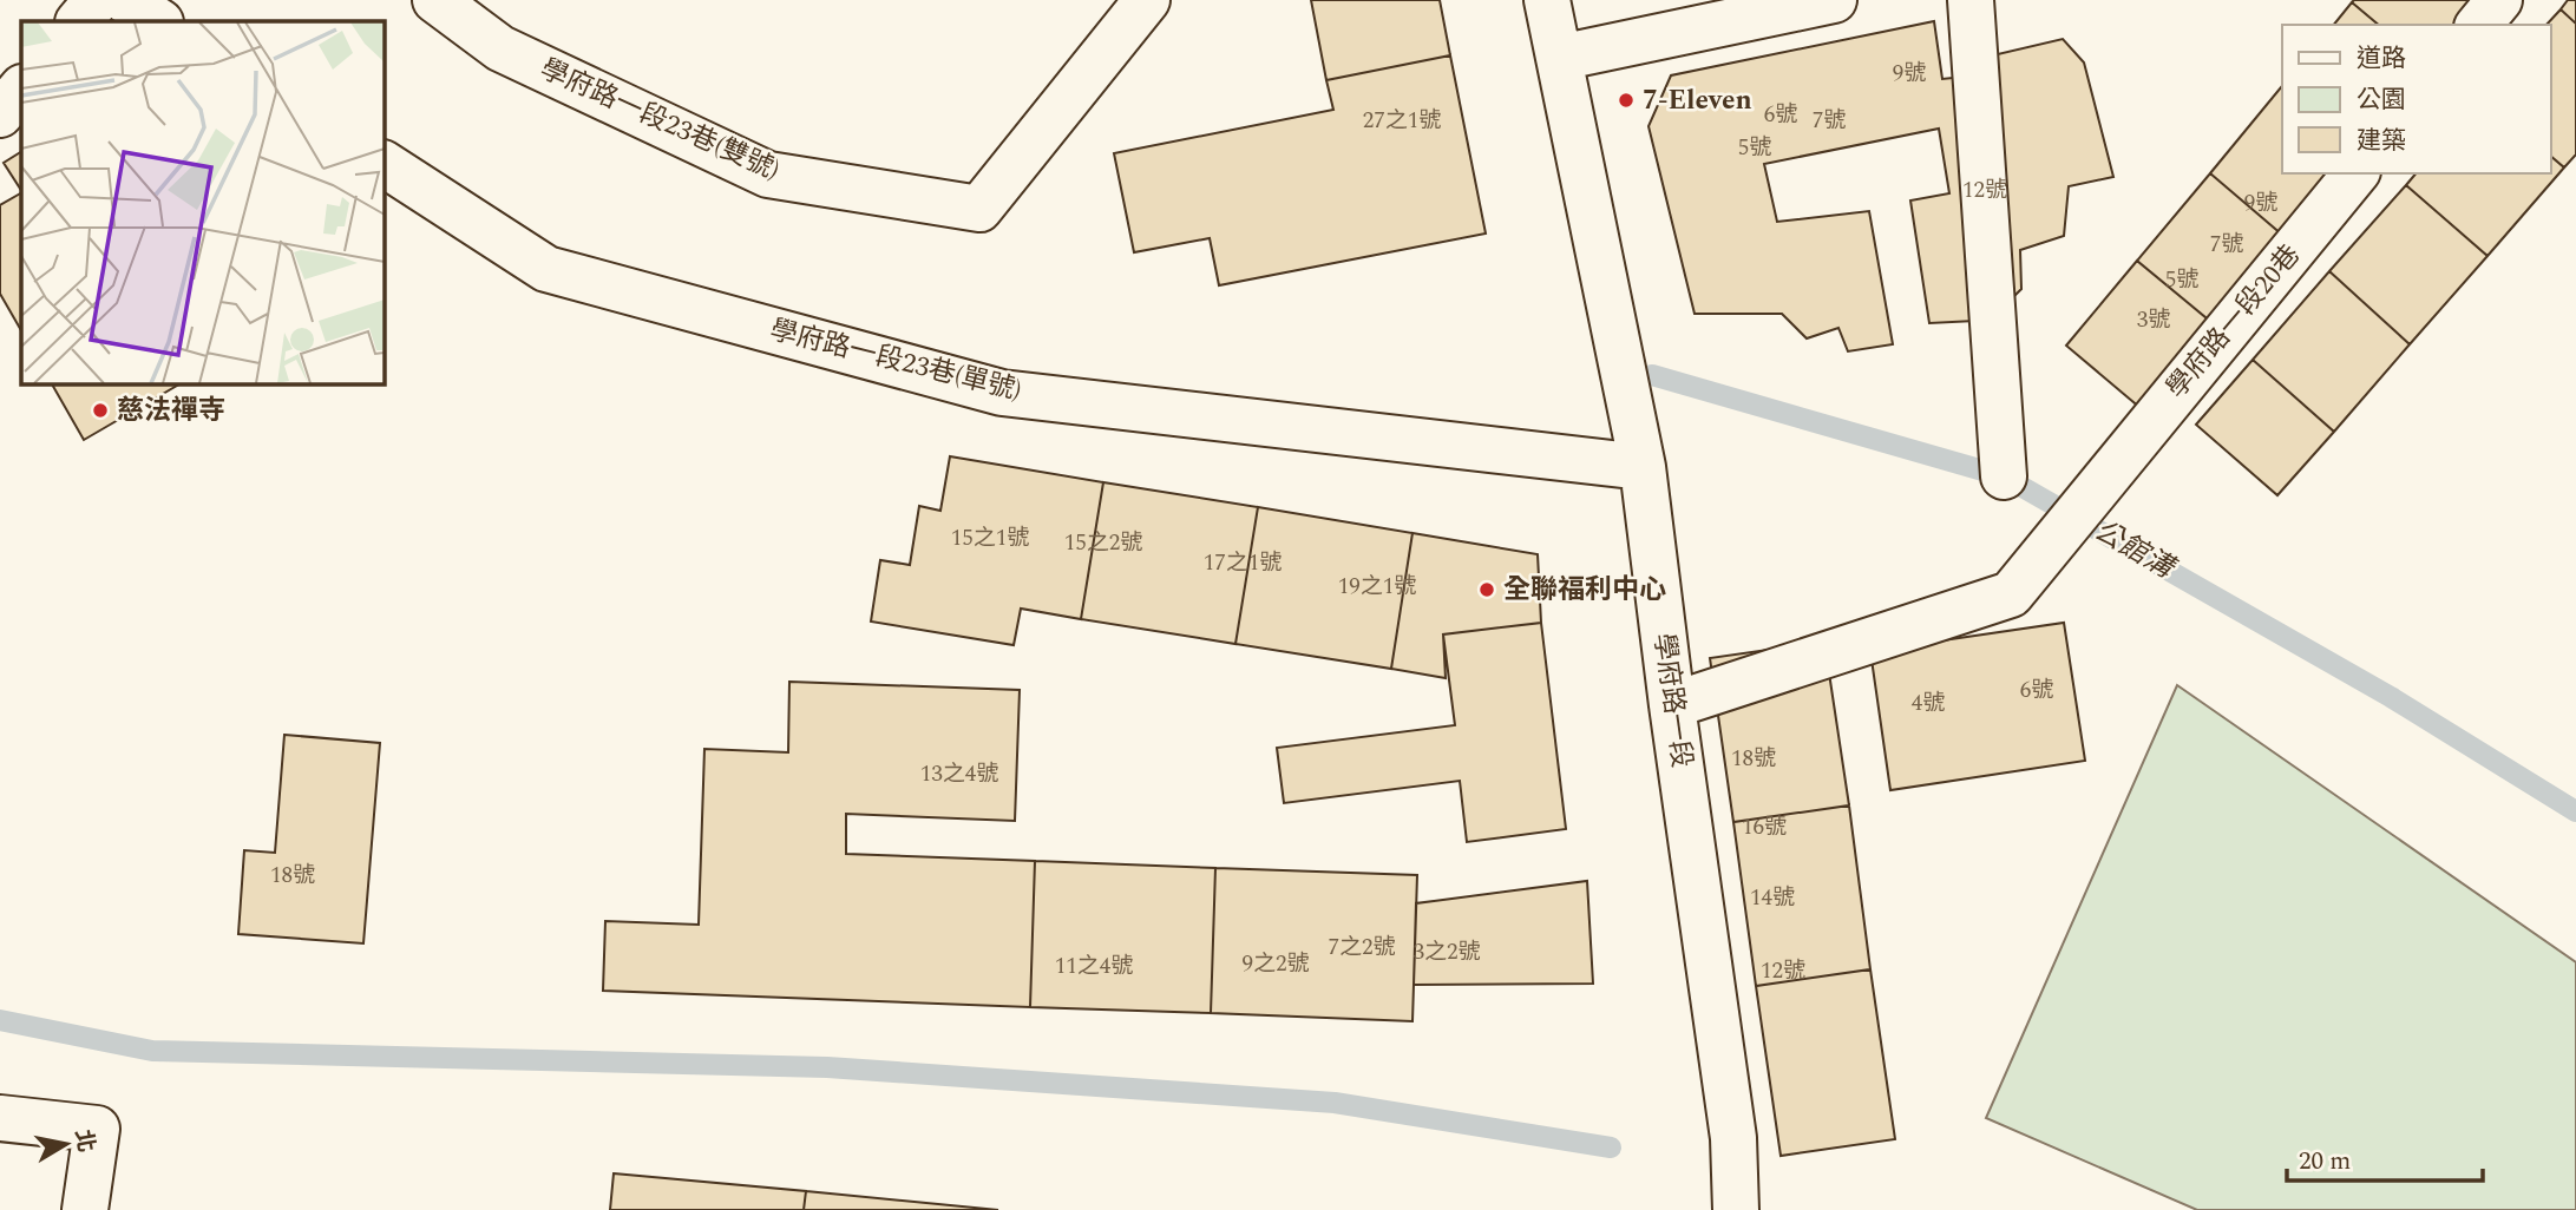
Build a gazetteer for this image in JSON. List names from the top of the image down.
{
  "streets": {
    "street": [
      "學府路一段23巷(雙號)",
      "學府路一段20巷",
      "學府路一段23巷(單號)",
      "學府路一段"
    ]
  },
  "crossings": [
    ["學府路一段20巷", "學府路一段"],
    ["學府路一段23巷(單號)", "學府路一段"]
  ],
  "water": ["公館溝"],
  "places": ["7-Eleven", "慈法禪寺", "全聯福利中心"],
  "house_numbers": [
    "9號",
    "6號",
    "27之1號",
    "7號",
    "5號",
    "12號",
    "9號",
    "7號",
    "5號",
    "3號",
    "15之1號",
    "15之2號",
    "17之1號",
    "19之1號",
    "6號",
    "4號",
    "18號",
    "13之4號",
    "16號",
    "18號",
    "14號",
    "7之2號",
    "3之2號",
    "9之2號",
    "11之4號",
    "12號"
  ],
  "legend": ["道路", "公園", "建築"],
  "scale_bar": "20 m",
  "north": "right"
}
